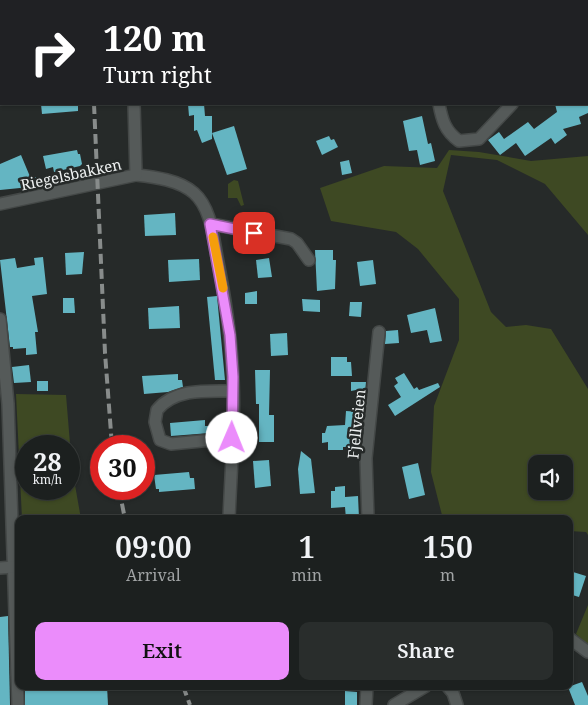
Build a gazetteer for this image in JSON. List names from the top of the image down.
{
  "streets": {
    "street": ["Riegelsbakken", "Fjellveien"]
  },
  "page": {
    "turn": ["120 m", "Turn right"],
    "speed": "28 km/h",
    "limit": "30",
    "eta": [
      "09:00",
      "Arrival",
      "1",
      "min",
      "150",
      "m"
    ],
    "buttons": ["Exit", "Share"]
  }
}
